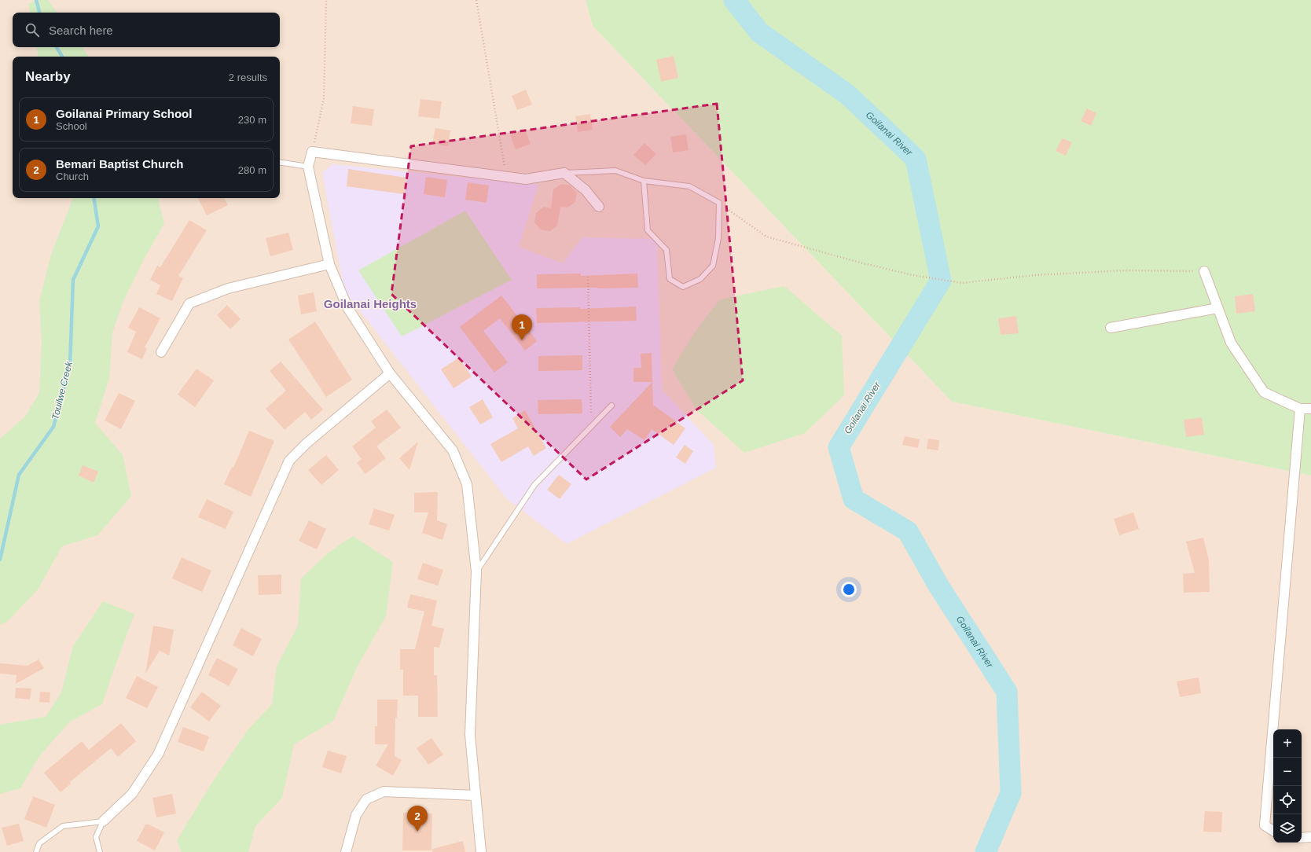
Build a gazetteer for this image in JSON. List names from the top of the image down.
{
  "districts": ["Goilanai Heights"],
  "water": ["Goilanai River", "Touilwe Creek"],
  "page": {
    "search": "Search here",
    "heading": ["Nearby", "2 results"],
    "list": [
      {
        "mark": "1",
        "name": "Goilanai Primary School",
        "note": "School",
        "value": "230 m"
      },
      {
        "mark": "2",
        "name": "Bemari Baptist Church",
        "note": "Church",
        "value": "280 m"
      }
    ],
    "pins": ["1", "2"],
    "map_buttons": ["+", "−"]
  }
}
